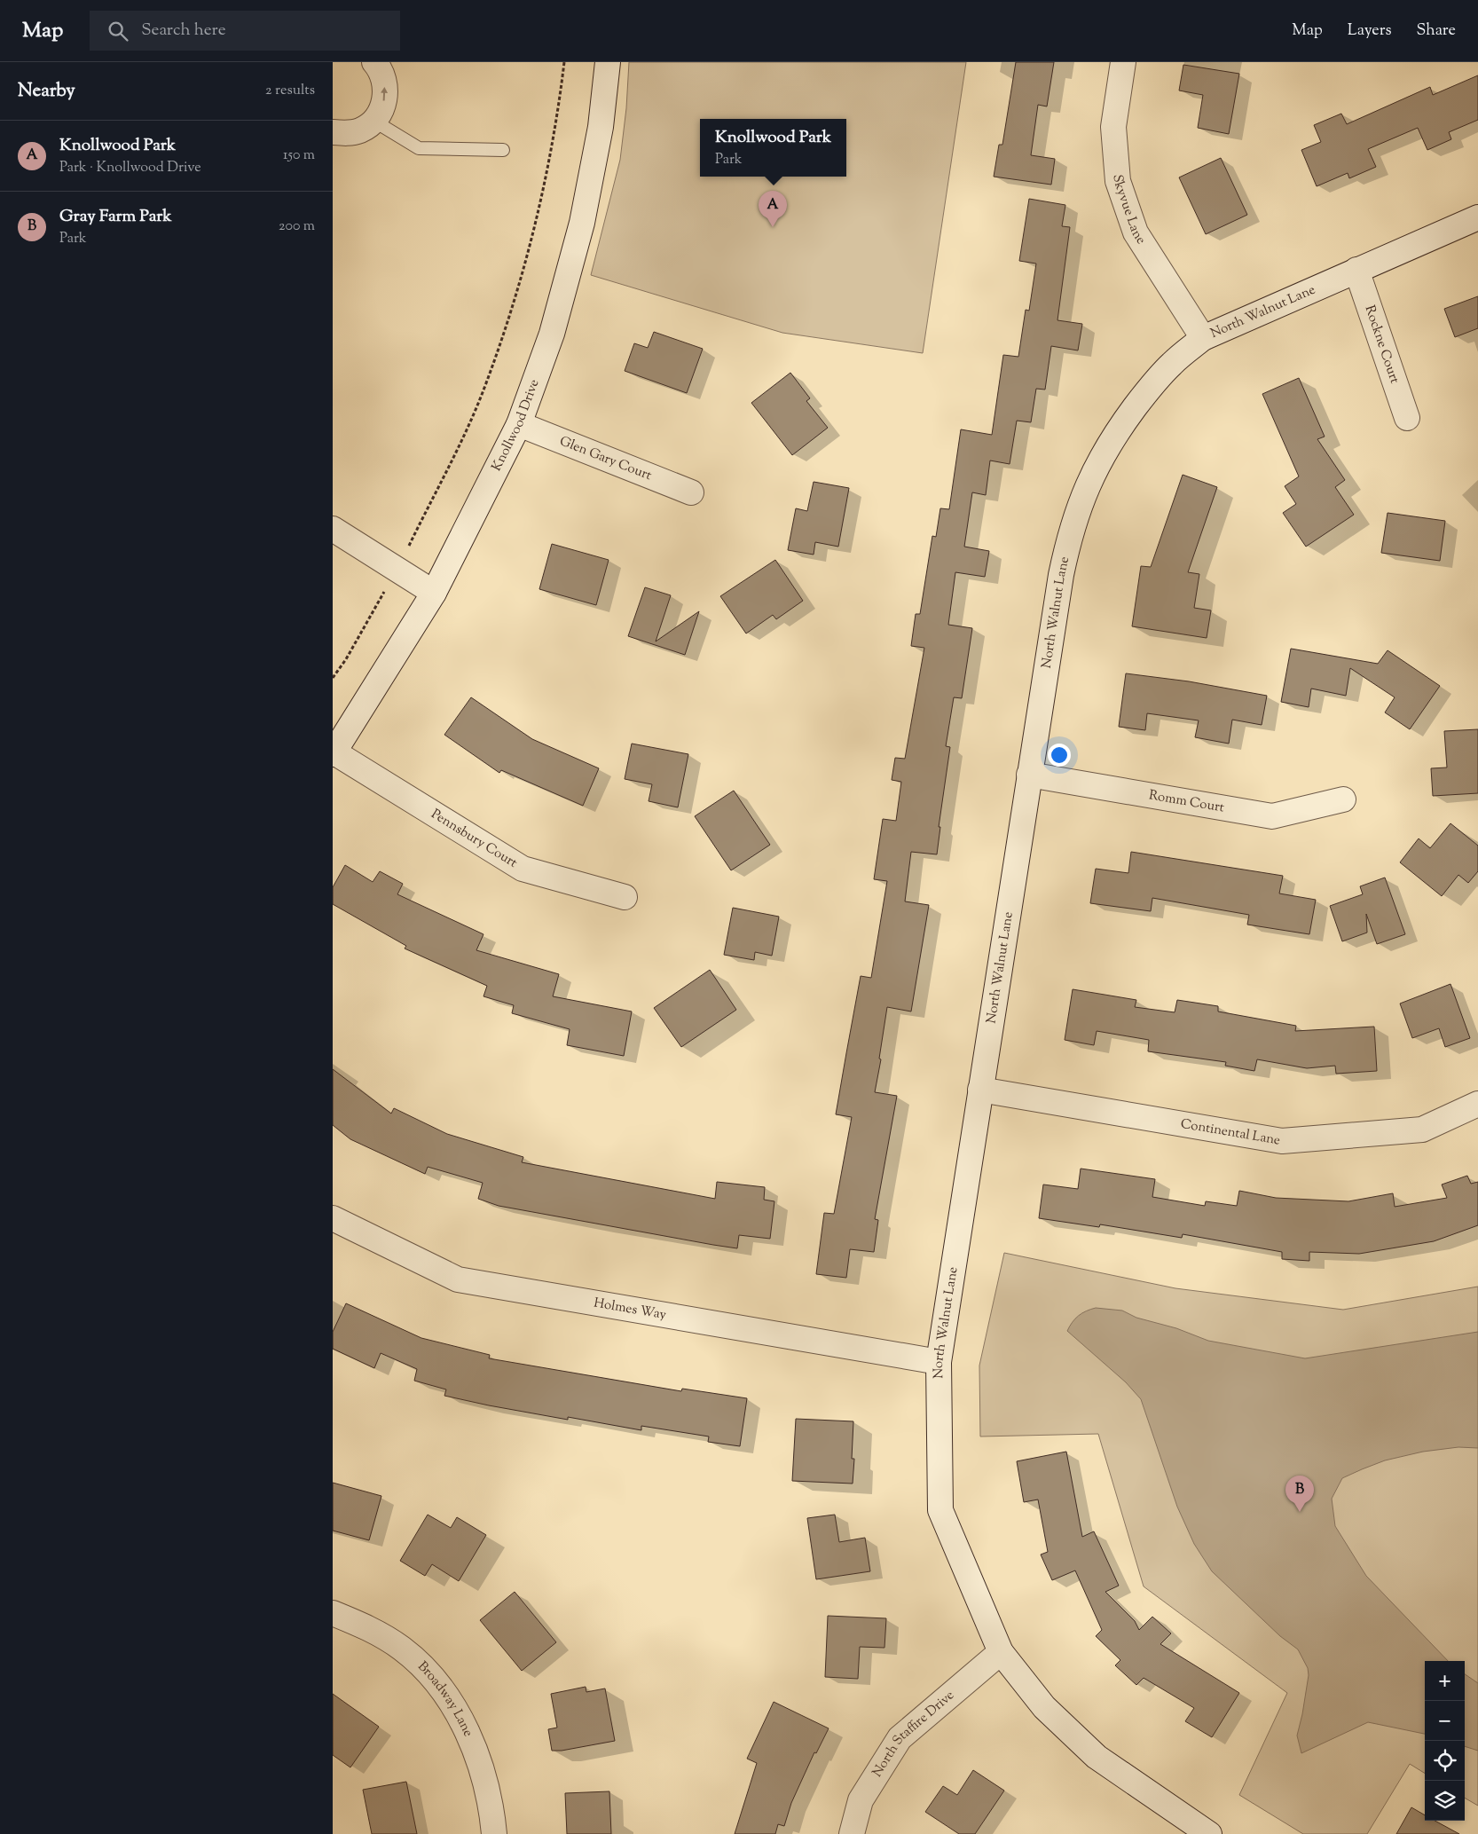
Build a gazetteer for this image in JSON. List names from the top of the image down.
{
  "streets": {
    "street": [
      "Skyvue Lane",
      "North Walnut Lane",
      "Rockne Court",
      "Knollwood Drive",
      "Glen Gary Court",
      "Romm Court",
      "Pennsbury Court",
      "Continental Lane",
      "Holmes Way",
      "Broadway Lane",
      "North Staffire Drive"
    ]
  },
  "crossings": [
    ["Skyvue Lane", "North Walnut Lane"],
    ["North Walnut Lane", "Rockne Court"],
    ["North Walnut Lane", "Romm Court"],
    ["North Walnut Lane", "Continental Lane"],
    ["North Walnut Lane", "Holmes Way"],
    ["North Walnut Lane", "North Staffire Drive"],
    ["Knollwood Drive", "Glen Gary Court"],
    ["Knollwood Drive", "Pennsbury Court"]
  ],
  "page": {
    "header": "Map",
    "search": "Search here",
    "nav": ["Map", "Layers", "Share"],
    "heading": ["Nearby", "2 results"],
    "popup": ["Knollwood Park", "Park"],
    "list": [
      {
        "mark": "A",
        "name": "Knollwood Park",
        "note": "Park · Knollwood Drive",
        "value": "150 m"
      },
      {
        "mark": "B",
        "name": "Gray Farm Park",
        "note": "Park",
        "value": "200 m"
      }
    ],
    "pins": ["A", "B"],
    "map_buttons": ["+", "−"]
  }
}
